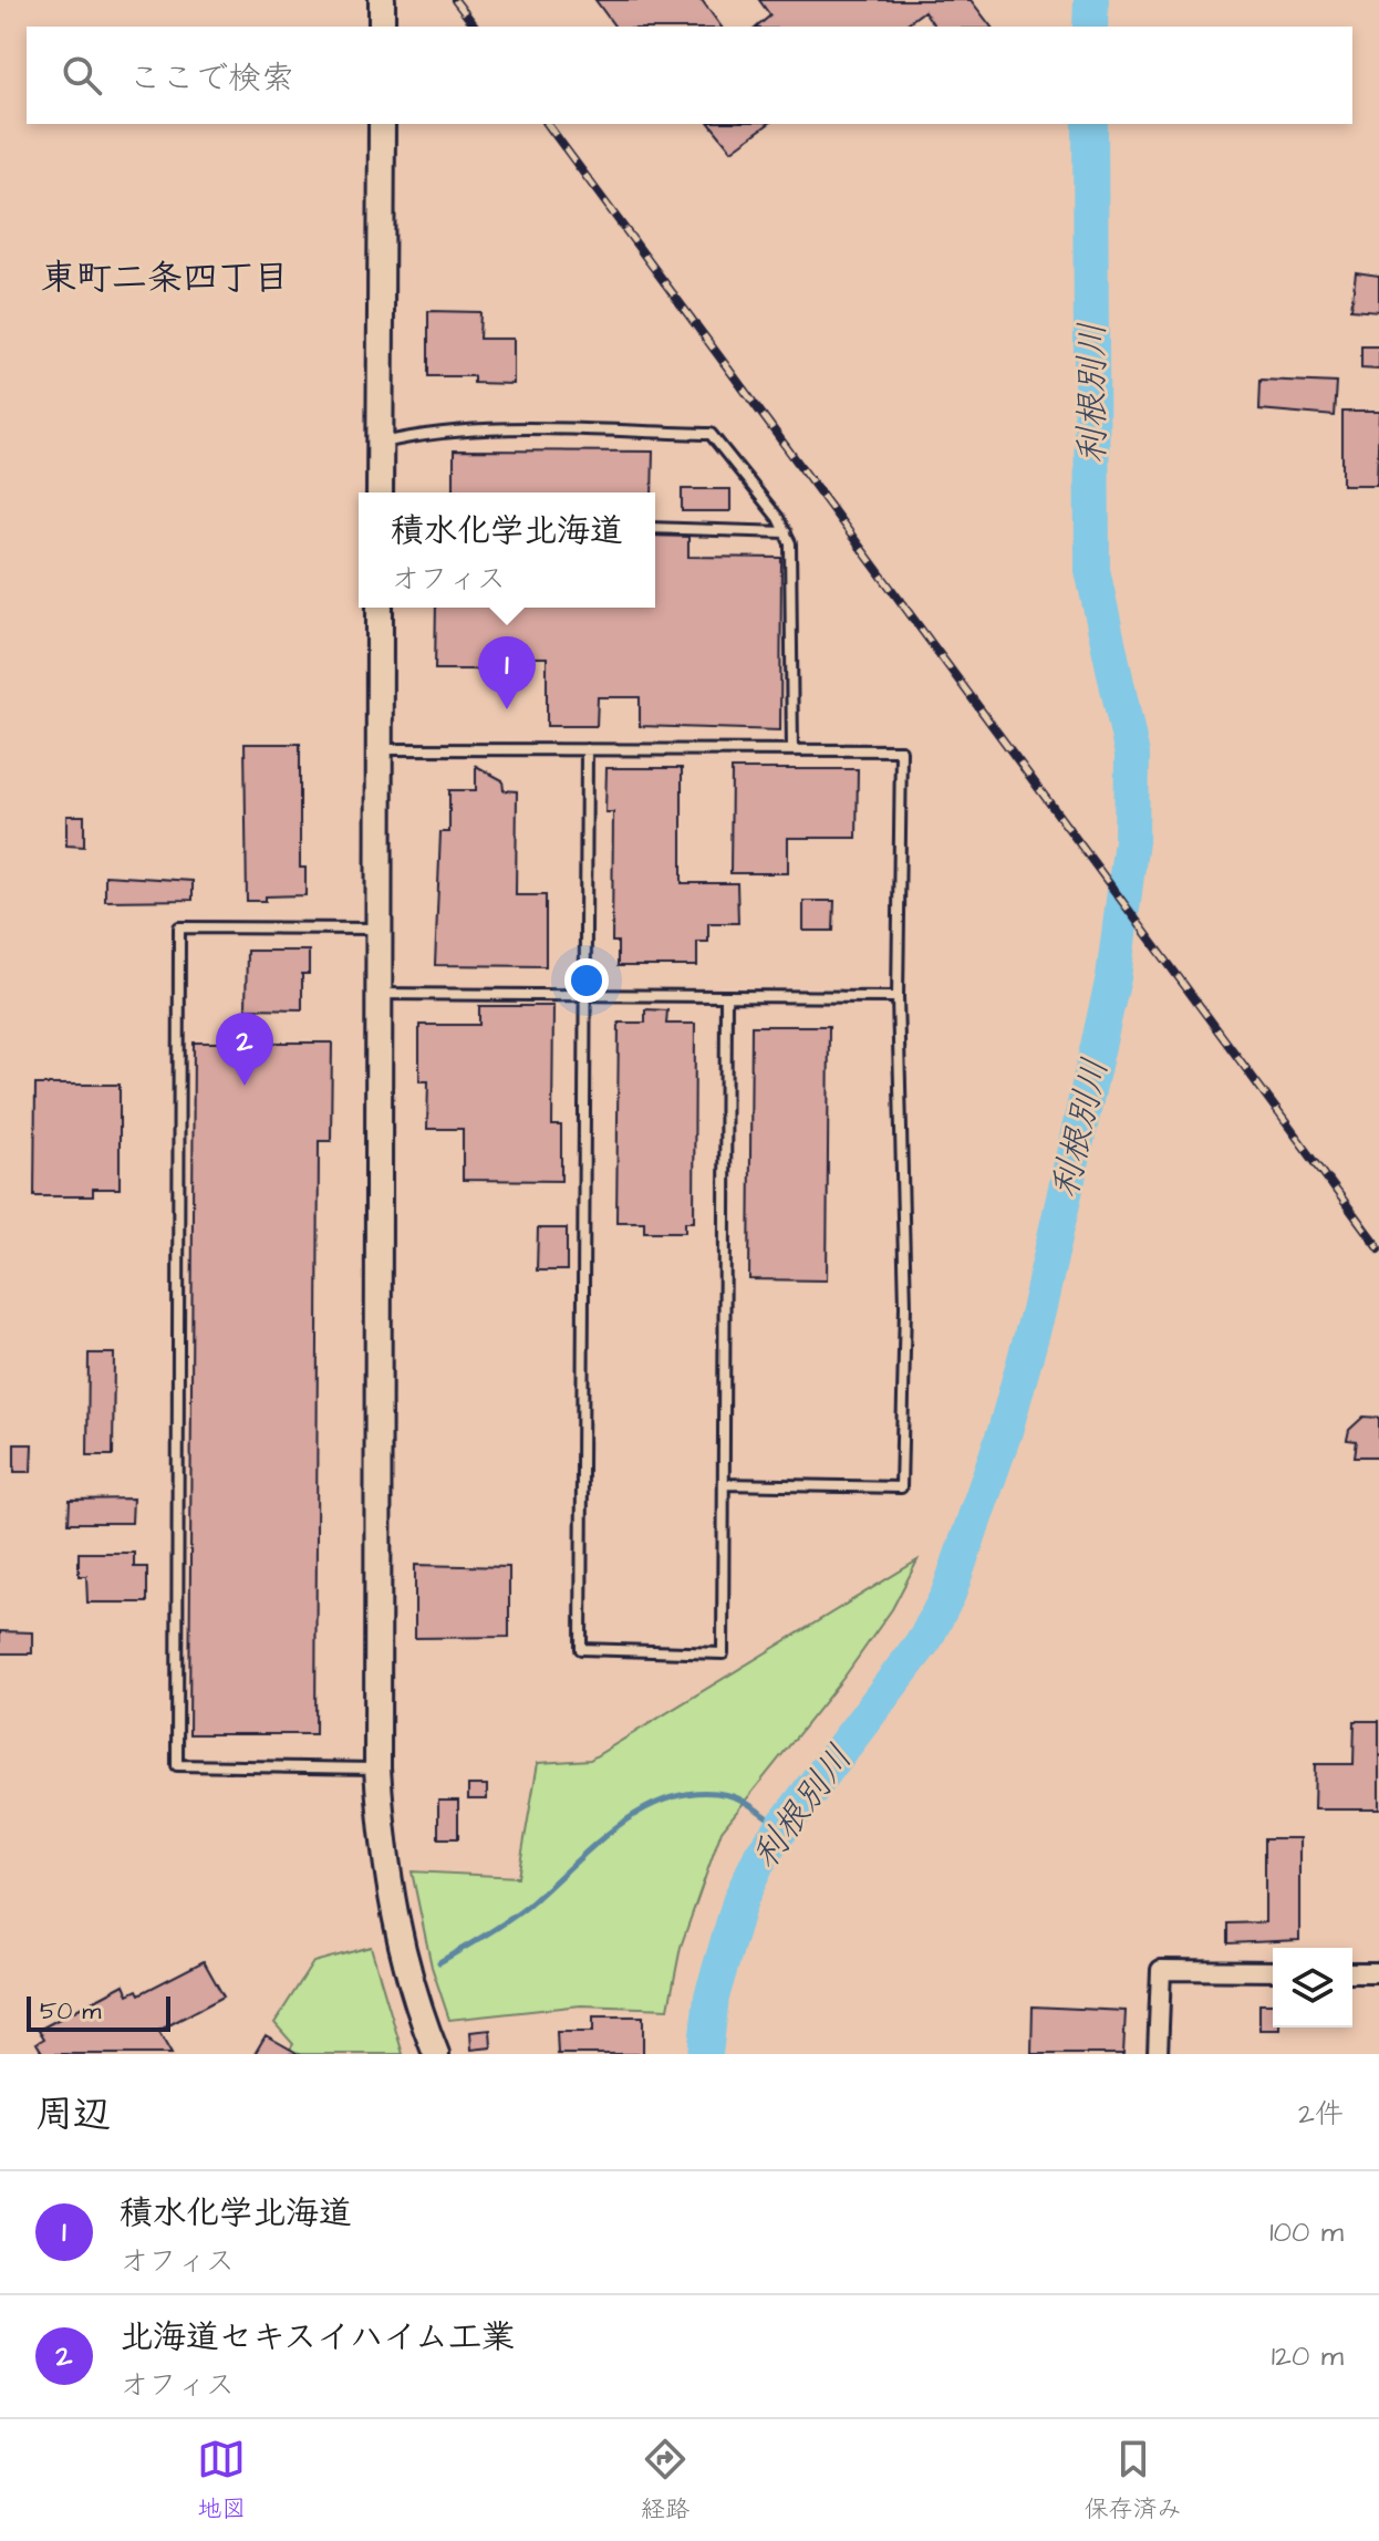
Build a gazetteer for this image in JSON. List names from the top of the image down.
{
  "districts": ["東町二条四丁目"],
  "water": ["利根別川"],
  "scale_bar": "50 m",
  "page": {
    "search": "ここで検索",
    "popup": ["積水化学北海道", "オフィス"],
    "pins": ["1", "2"],
    "scale": "50 m",
    "heading": ["周辺", "2件"],
    "list": [
      {
        "mark": "1",
        "name": "積水化学北海道",
        "note": "オフィス",
        "value": "100 m"
      },
      {
        "mark": "2",
        "name": "北海道セキスイハイム工業",
        "note": "オフィス",
        "value": "120 m"
      }
    ],
    "nav": ["地図", "経路", "保存済み"]
  }
}
